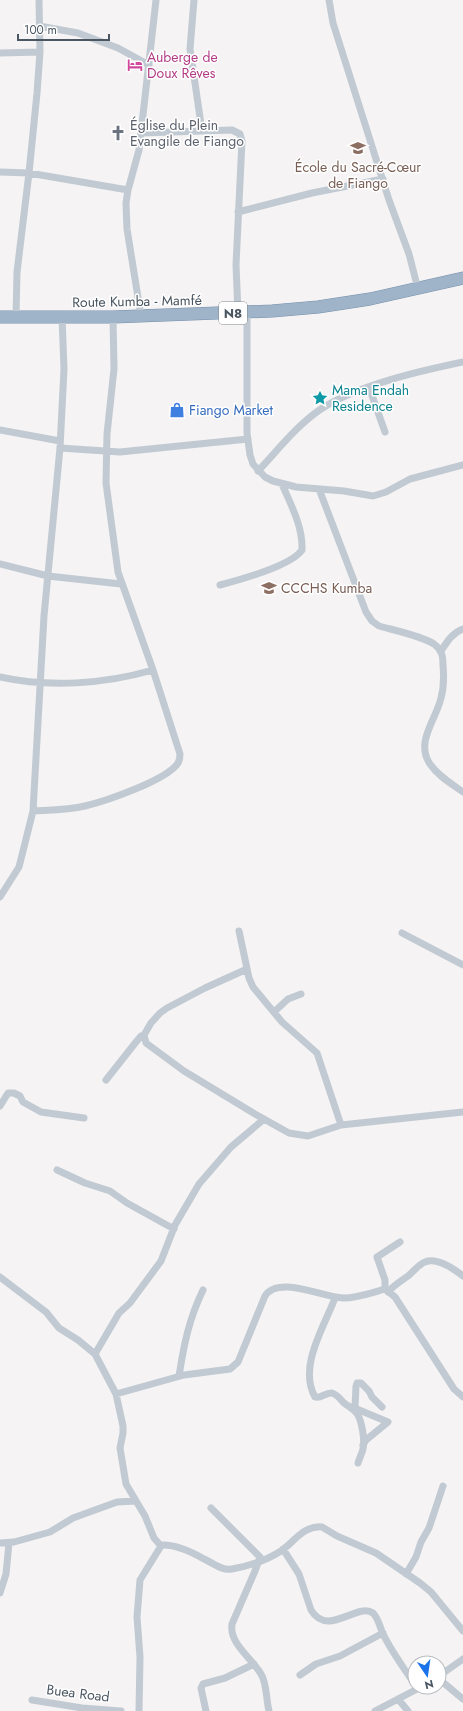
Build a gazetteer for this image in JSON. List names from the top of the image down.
{
  "streets": {
    "highway": ["Route Kumba - Mamfé", "N8"],
    "street": ["Buea Road"]
  },
  "places": {
    "hotel": ["Auberge de Doux Rêves"],
    "church": ["Église du Plein Evangile de Fiango"],
    "school or university": ["École du Sacré-Cœur de Fiango", "CCCHS Kumba"],
    "place": ["Mama Endah Residence"],
    "shop": ["Fiango Market"]
  },
  "scale_bar": "100 m",
  "north": "bottom"
}
